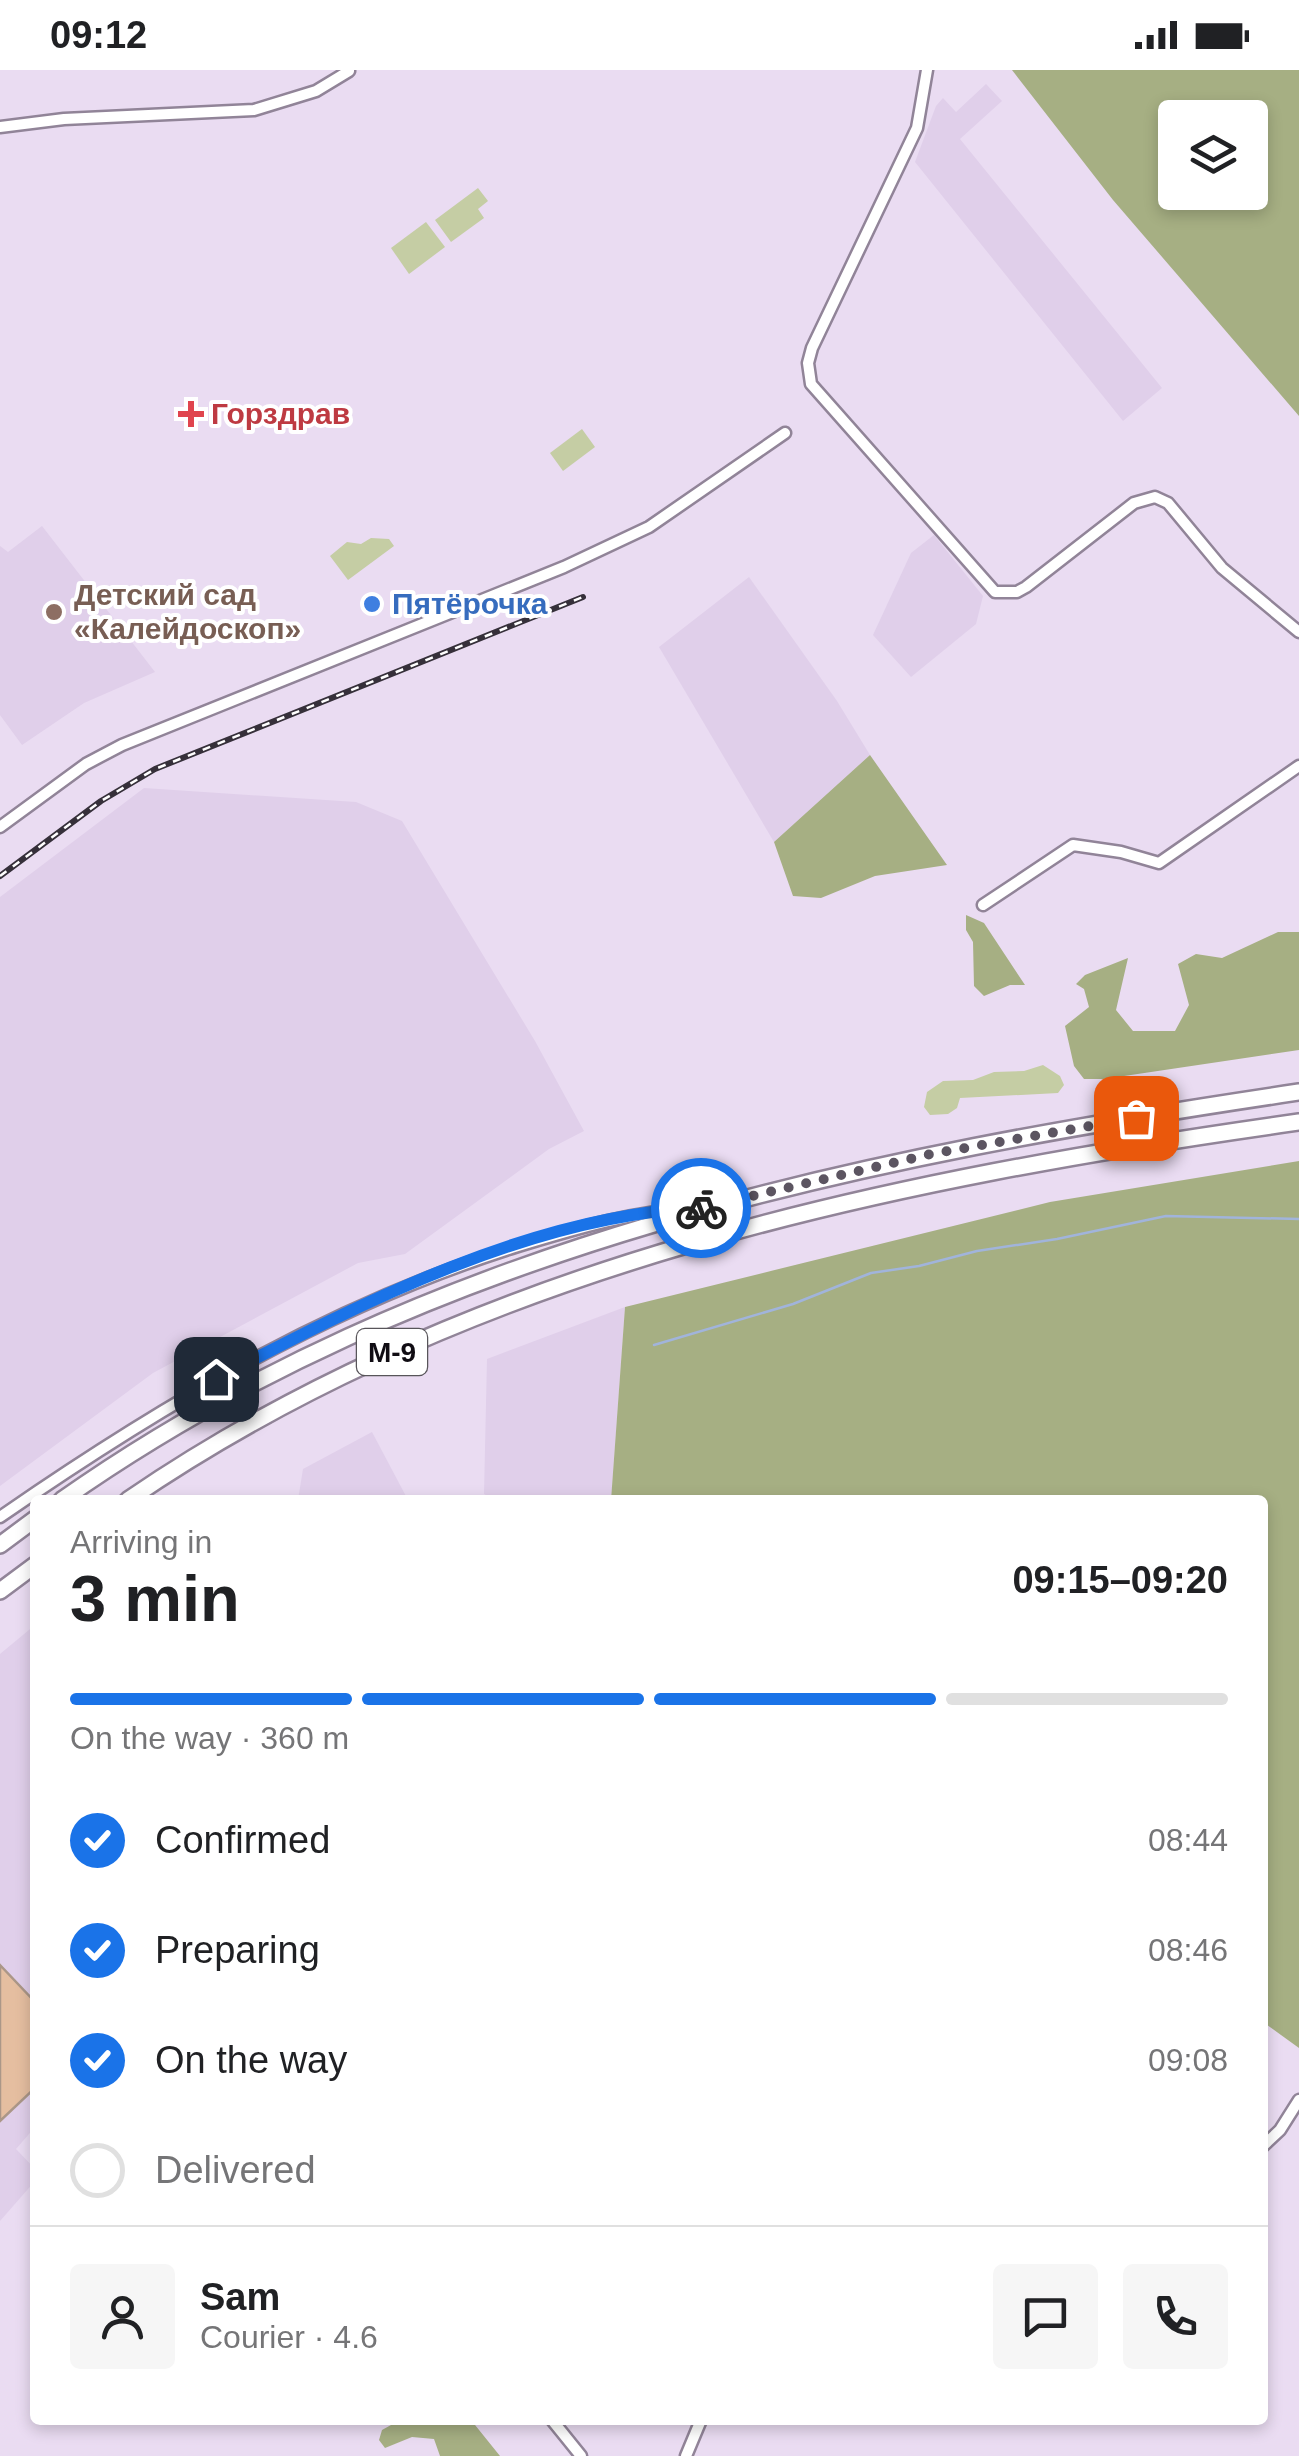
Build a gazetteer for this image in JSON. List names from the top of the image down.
{
  "streets": {
    "highway": ["М-9"]
  },
  "places": {
    "health": ["Горздрав"],
    "other": ["Пятёрочка", "Детский сад «Калейдоскоп»"]
  },
  "page": {
    "status": "09:12",
    "heading": ["3 min", "Arriving in", "09:15–09:20"],
    "panel": ["Sam", "Courier · 4.6"],
    "bar": "On the way · 360 m",
    "list": [
      ["Confirmed", "08:44"],
      ["Preparing", "08:46"],
      ["On the way", "09:08"],
      "Delivered"
    ]
  }
}
